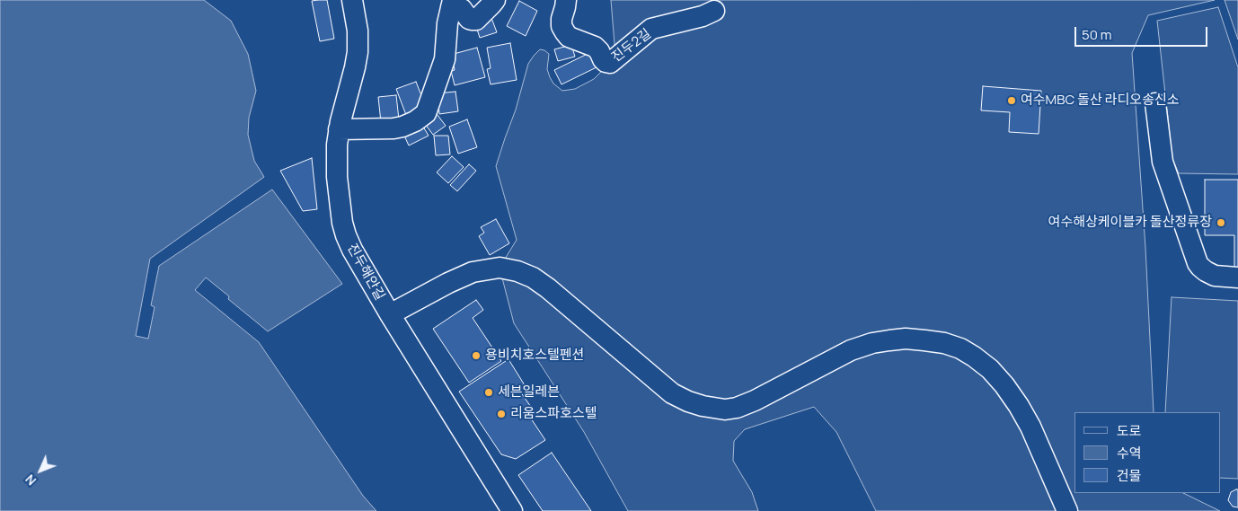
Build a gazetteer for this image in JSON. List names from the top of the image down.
{
  "streets": {
    "street": ["진두2길", "진두해안길"]
  },
  "places": [
    "여수MBC 돌산 라디오송신소",
    "여수해상케이블카 돌산정류장",
    "용비치호스텔펜션",
    "세븐일레븐",
    "리움스파호스텔"
  ],
  "legend": ["도로", "수역", "건물"],
  "scale_bar": "50 m",
  "north": "bottom left"
}
